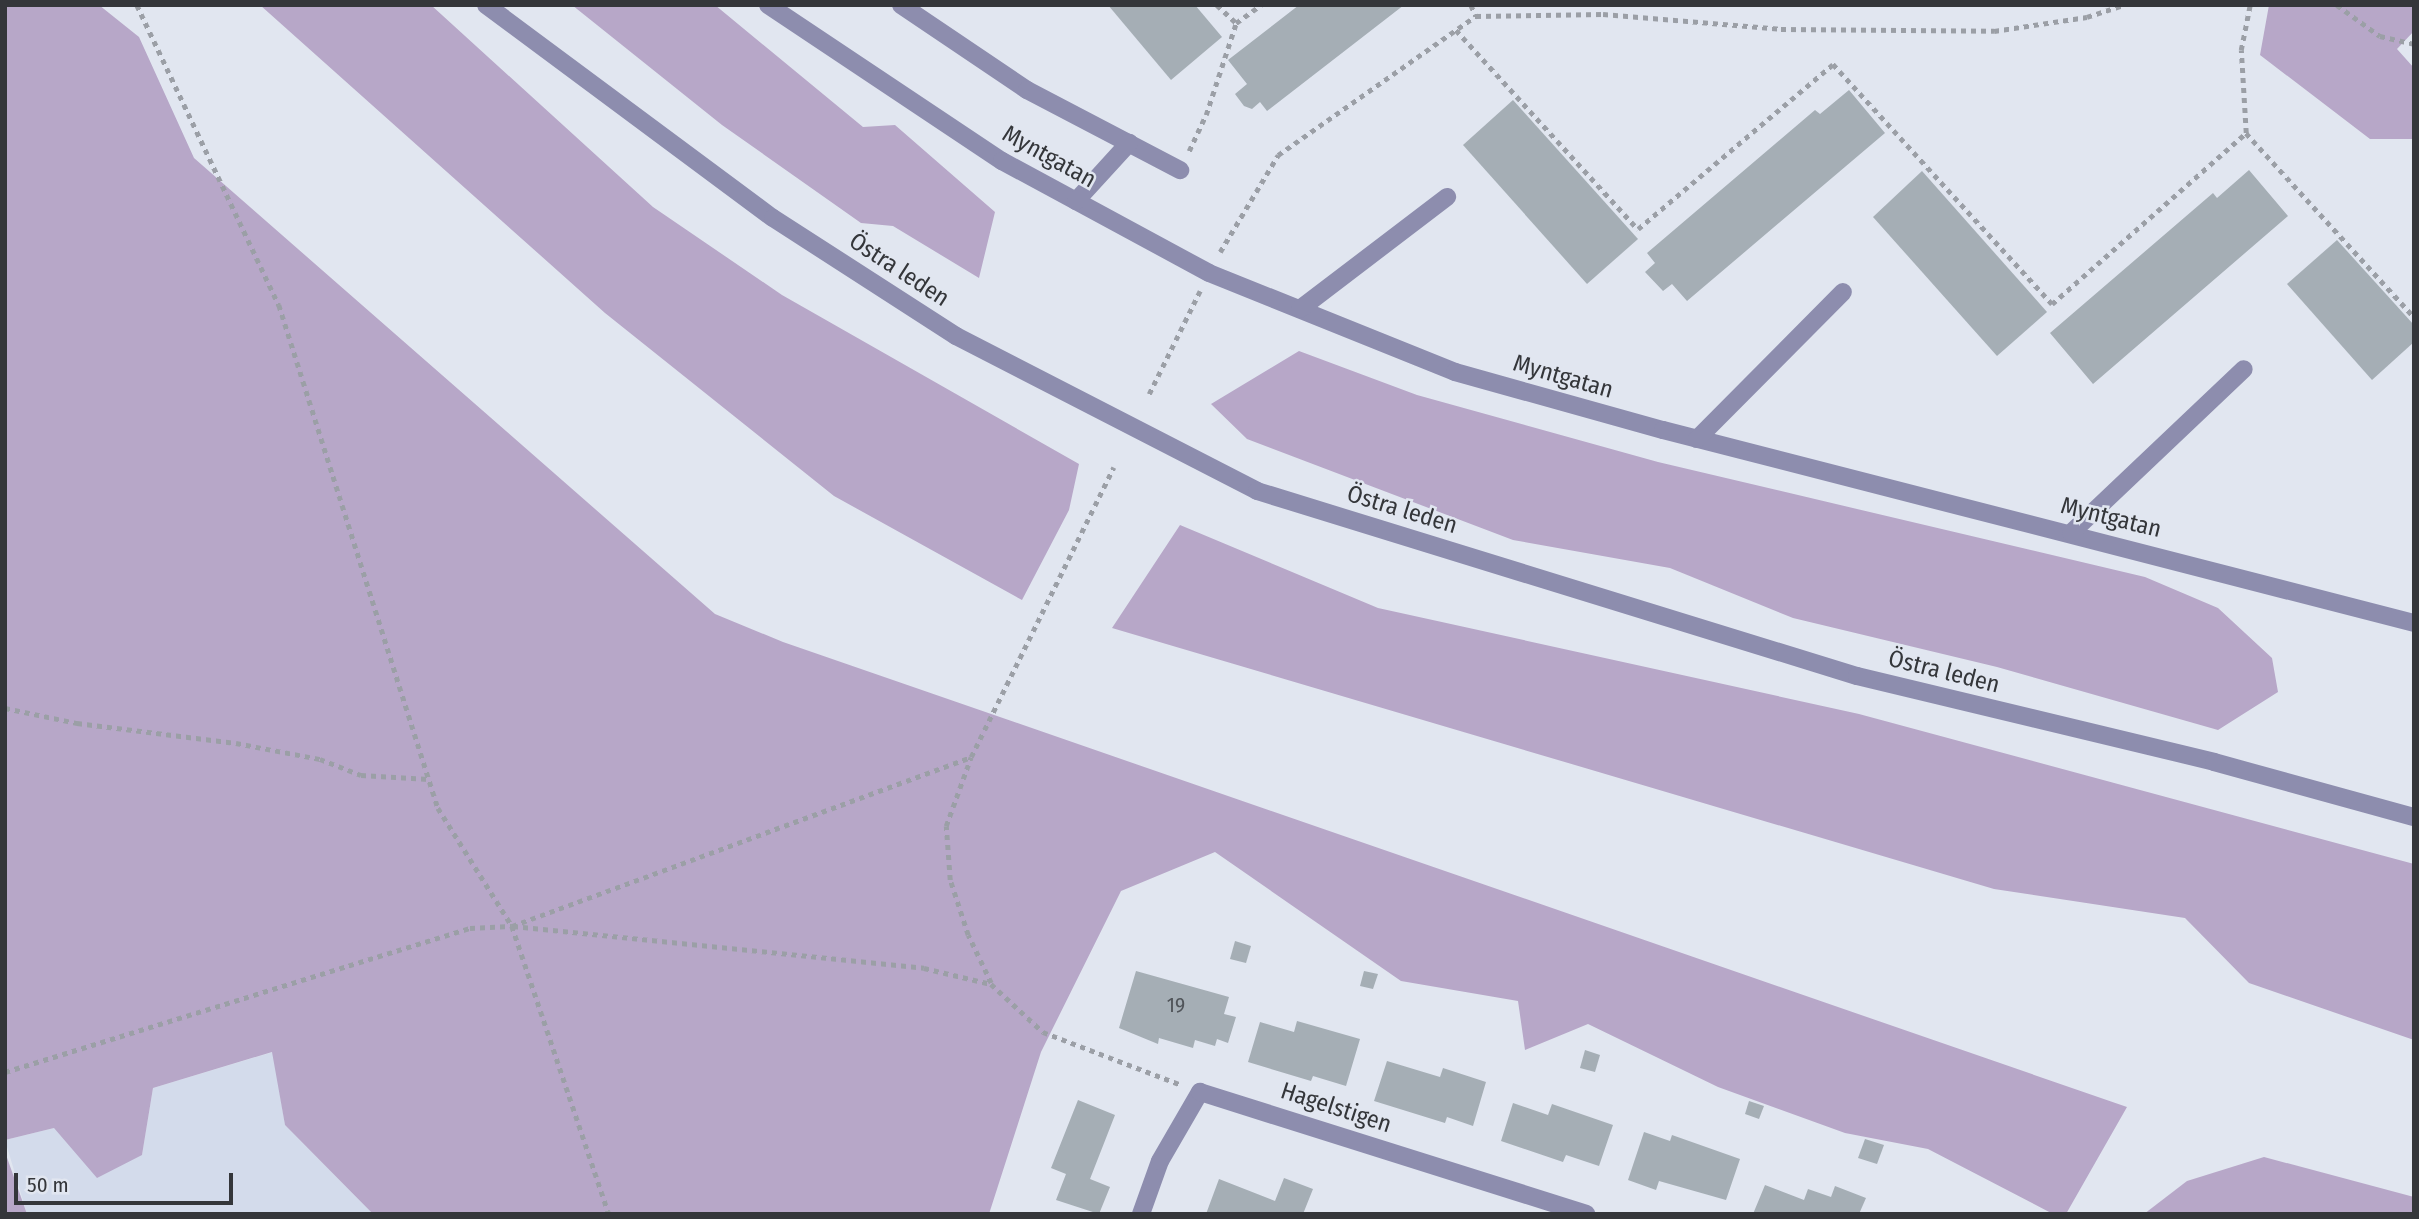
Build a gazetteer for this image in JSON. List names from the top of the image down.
{
  "streets": {
    "street": ["Myntgatan", "Östra leden", "Hagelstigen"]
  },
  "house_numbers": ["19"],
  "scale_bar": "50 m"
}
